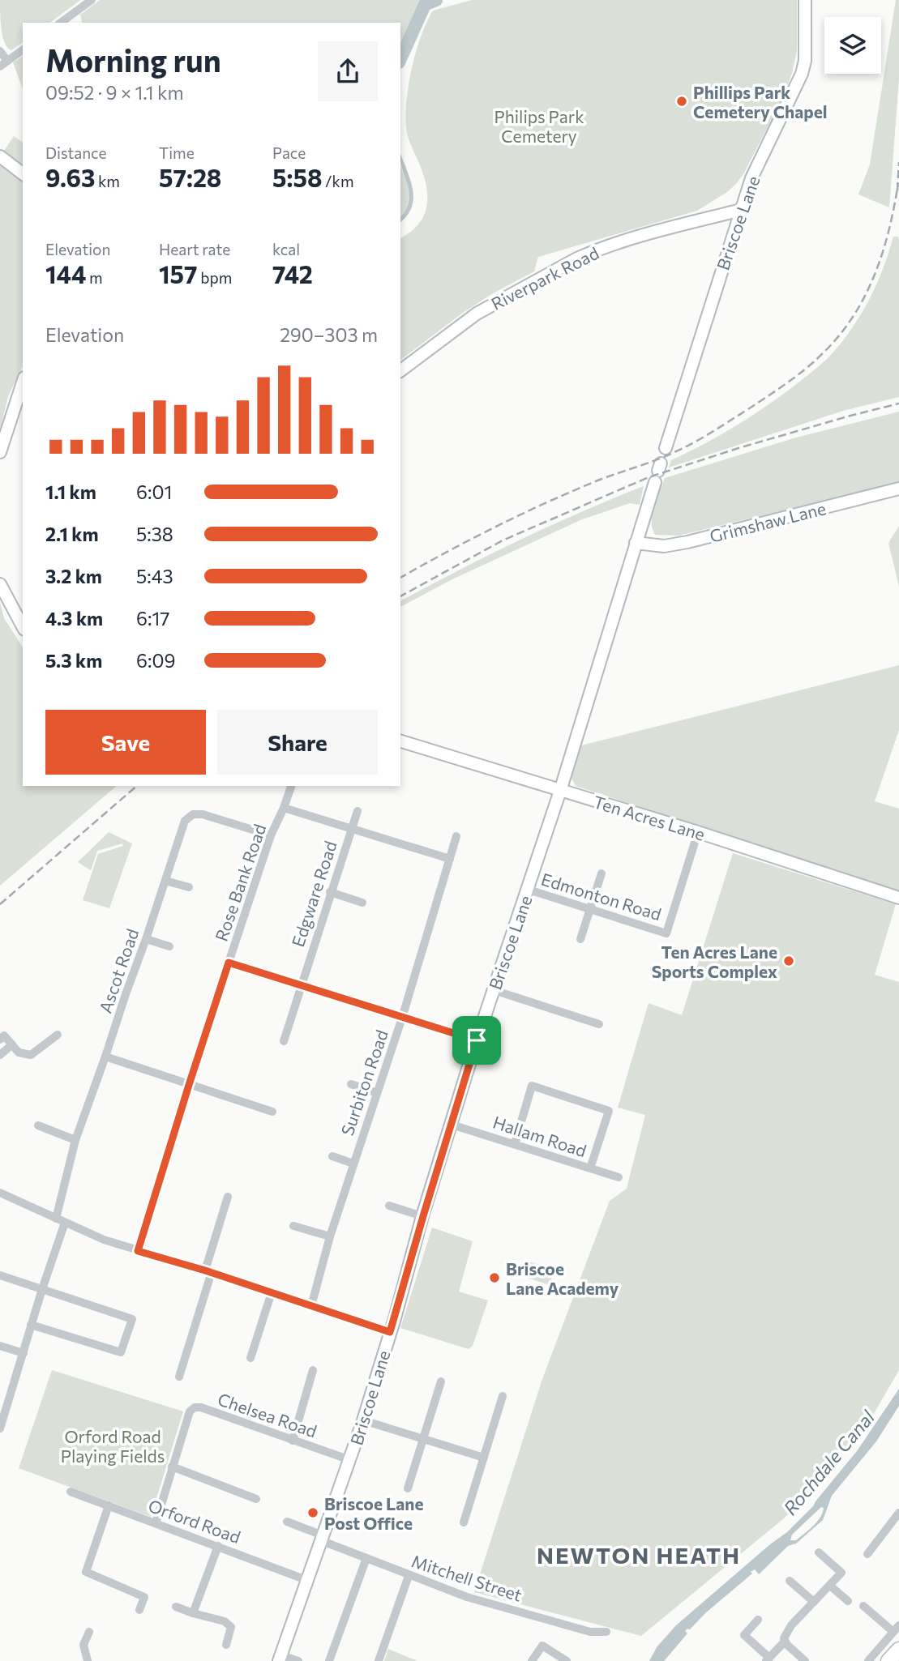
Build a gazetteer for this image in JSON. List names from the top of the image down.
{
  "streets": {
    "street": [
      "Briscoe Lane",
      "Riverpark Road",
      "Grimshaw Lane",
      "Ten Acres Lane",
      "Rose Bank Road",
      "Edgware Road",
      "Edmonton Road",
      "Ascot Road",
      "Surbiton Road",
      "Hallam Road",
      "Chelsea Road",
      "Orford Road",
      "Mitchell Street"
    ]
  },
  "crossings": [
    ["Briscoe Lane", "Riverpark Road"],
    ["Briscoe Lane", "Grimshaw Lane"],
    ["Briscoe Lane", "Ten Acres Lane"],
    ["Briscoe Lane", "Edmonton Road"],
    ["Briscoe Lane", "Hallam Road"],
    ["Briscoe Lane", "Chelsea Road"],
    ["Briscoe Lane", "Orford Road"],
    ["Briscoe Lane", "Mitchell Street"],
    ["Ten Acres Lane", "Edmonton Road"],
    ["Rose Bank Road", "Ascot Road"],
    ["Chelsea Road", "Orford Road"]
  ],
  "districts": ["NEWTON HEATH"],
  "water": ["Rochdale Canal"],
  "parks": ["Philips Park Cemetery", "Orford Road Playing Fields"],
  "places": [
    "Phillips Park Cemetery Chapel",
    "Ten Acres Lane Sports Complex",
    "Briscoe Lane Academy",
    "Briscoe Lane Post Office"
  ],
  "page": {
    "heading": ["Morning run", "09:52 · 9 × 1.1 km"],
    "stats": [
      ["Distance", "9.63 km"],
      ["Time", "57:28"],
      ["Pace", "5:58 /km"],
      ["Elevation", "144 m"],
      ["Heart rate", "157 bpm"],
      ["kcal", "742"]
    ],
    "chart": ["Elevation", "290–303 m"],
    "list": [
      {
        "name": "1.1 km",
        "note": "6:01"
      },
      {
        "name": "2.1 km",
        "note": "5:38"
      },
      {
        "name": "3.2 km",
        "note": "5:43"
      },
      {
        "name": "4.3 km",
        "note": "6:17"
      },
      {
        "name": "5.3 km",
        "note": "6:09"
      }
    ],
    "buttons": ["Save", "Share"]
  }
}
